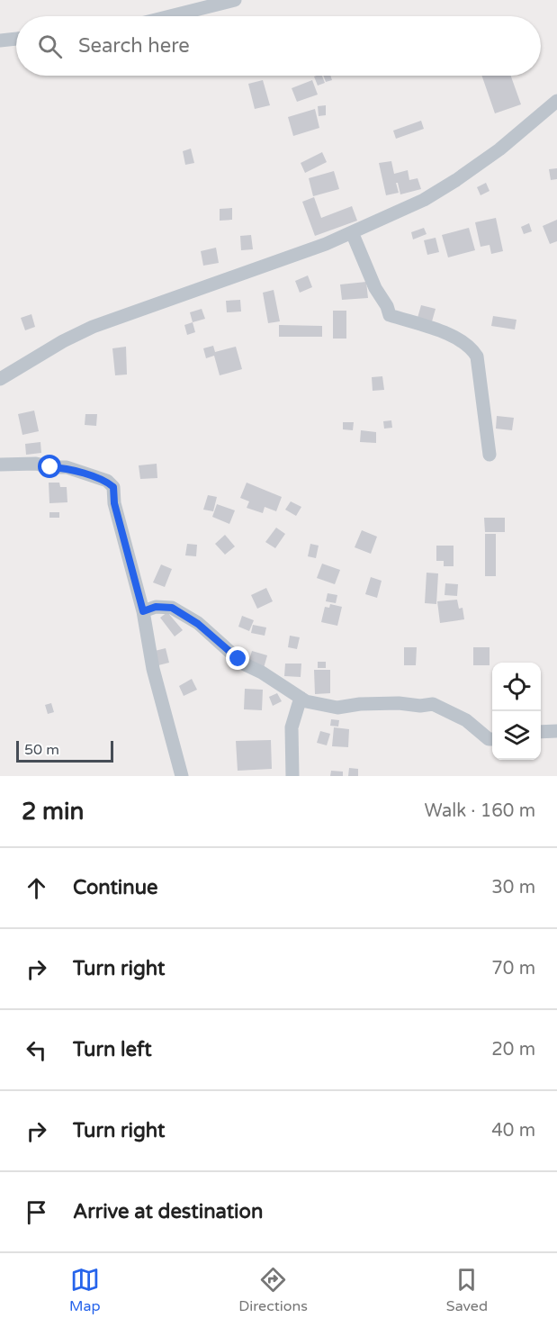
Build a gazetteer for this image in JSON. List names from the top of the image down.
{
  "scale_bar": "50 m",
  "page": {
    "search": "Search here",
    "scale": "50 m",
    "heading": ["2 min", "Walk · 160 m"],
    "list": [
      ["Continue", "30 m"],
      ["Turn right", "70 m"],
      ["Turn left", "20 m"],
      ["Turn right", "40 m"],
      "Arrive at destination"
    ],
    "nav": ["Map", "Directions", "Saved"]
  }
}
